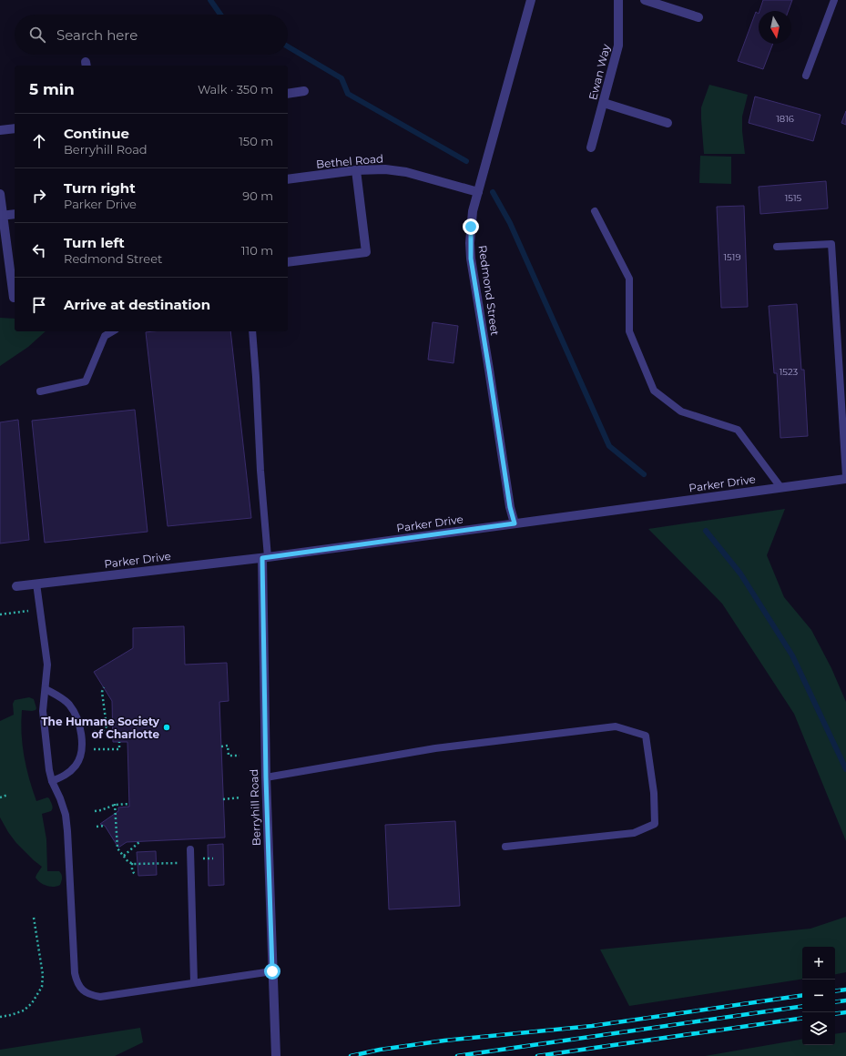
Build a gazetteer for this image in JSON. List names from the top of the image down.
{
  "streets": {
    "street": [
      "Ewan Way",
      "Bethel Road",
      "Redmond Street",
      "Parker Drive",
      "Berryhill Road"
    ]
  },
  "crossings": [
    ["Bethel Road", "Redmond Street"],
    ["Redmond Street", "Parker Drive"],
    ["Parker Drive", "Berryhill Road"]
  ],
  "places": ["The Humane Society of Charlotte"],
  "house_numbers": [
    "1816",
    "1515",
    "1519",
    "1523"
  ],
  "north": "bottom",
  "page": {
    "search": "Search here",
    "heading": ["5 min", "Walk · 350 m"],
    "list": [
      ["Continue", "Berryhill Road", "150 m"],
      ["Turn right", "Parker Drive", "90 m"],
      ["Turn left", "Redmond Street", "110 m"],
      "Arrive at destination"
    ],
    "map_buttons": ["+", "−"]
  }
}
